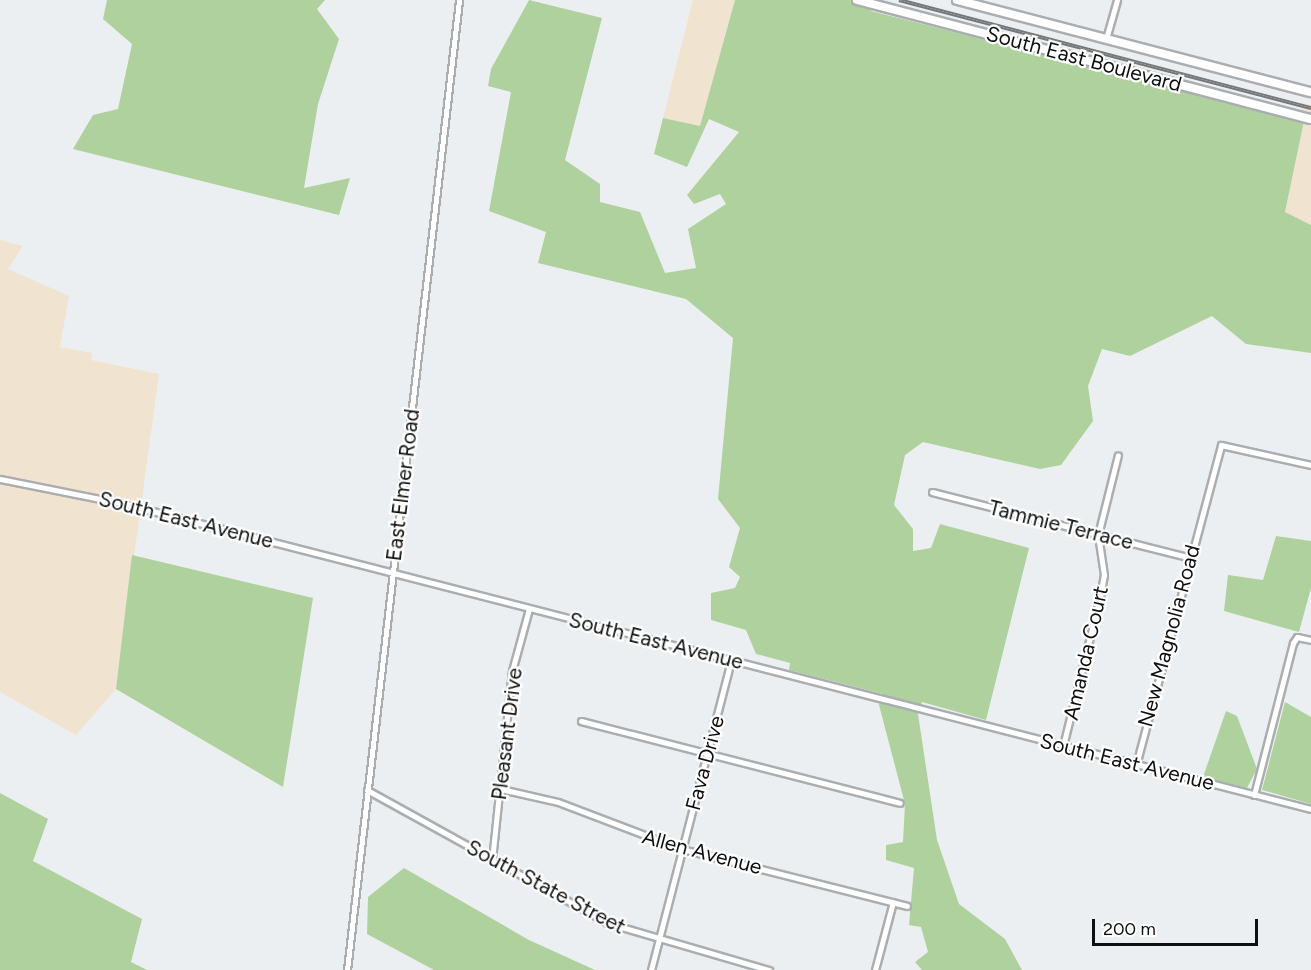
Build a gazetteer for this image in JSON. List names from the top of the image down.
{
  "streets": {
    "main road": ["South East Boulevard"],
    "street": [
      "East Elmer Road",
      "South East Avenue",
      "Tammie Terrace",
      "New Magnolia Road",
      "Amanda Court",
      "Pleasant Drive",
      "Fava Drive",
      "Allen Avenue",
      "South State Street"
    ]
  },
  "crossings": [
    ["East Elmer Road", "South East Avenue"],
    ["East Elmer Road", "South State Street"],
    ["South East Avenue", "New Magnolia Road"],
    ["South East Avenue", "Amanda Court"],
    ["South East Avenue", "Pleasant Drive"],
    ["South East Avenue", "Fava Drive"],
    ["Tammie Terrace", "New Magnolia Road"],
    ["Tammie Terrace", "Amanda Court"],
    ["Pleasant Drive", "Allen Avenue"],
    ["Pleasant Drive", "South State Street"],
    ["Fava Drive", "Allen Avenue"],
    ["Fava Drive", "South State Street"]
  ],
  "scale_bar": "200 m"
}
